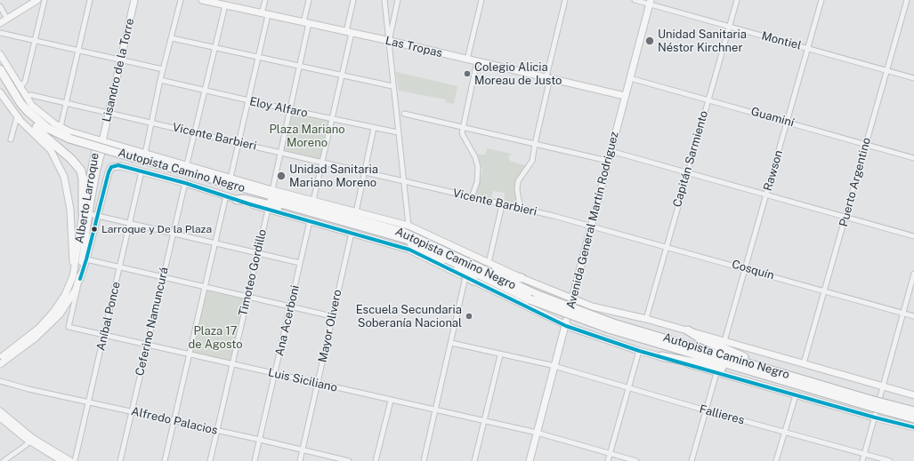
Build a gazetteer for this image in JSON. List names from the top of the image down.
{
  "streets": {
    "highway": ["Autopista Camino Negro"],
    "street": [
      "Montiel",
      "Las Tropas",
      "Lisandro de la Torre",
      "Eloy Alfaro",
      "Guaminí",
      "Vicente Barbieri",
      "Capitán Sarmiento",
      "Rawson",
      "Puerto Argentino",
      "Alberto Larroque",
      "Avenida General Martín Rodríguez",
      "Cosquín",
      "Timoteo Gordillo",
      "Aníbal Ponce",
      "Ana Acerboni",
      "Ceferino Namuncurá",
      "Mayor Olivero",
      "Luis Siciliano",
      "Fallieres",
      "Alfredo Palacios"
    ]
  },
  "crossings": [
    ["Montiel", "Capitán Sarmiento"],
    ["Montiel", "Rawson"],
    ["Montiel", "Puerto Argentino"],
    ["Montiel", "Avenida General Martín Rodríguez"],
    ["Las Tropas", "Avenida General Martín Rodríguez"],
    ["Lisandro de la Torre", "Vicente Barbieri"],
    ["Lisandro de la Torre", "Alberto Larroque"],
    ["Guaminí", "Capitán Sarmiento"],
    ["Guaminí", "Rawson"],
    ["Guaminí", "Puerto Argentino"],
    ["Guaminí", "Avenida General Martín Rodríguez"],
    ["Vicente Barbieri", "Avenida General Martín Rodríguez"],
    ["Vicente Barbieri", "Cosquín"],
    ["Capitán Sarmiento", "Cosquín"],
    ["Rawson", "Cosquín"],
    ["Puerto Argentino", "Cosquín"],
    ["Alberto Larroque", "Luis Siciliano"],
    ["Avenida General Martín Rodríguez", "Cosquín"],
    ["Avenida General Martín Rodríguez", "Luis Siciliano"],
    ["Avenida General Martín Rodríguez", "Fallieres"],
    ["Timoteo Gordillo", "Luis Siciliano"],
    ["Timoteo Gordillo", "Alfredo Palacios"],
    ["Aníbal Ponce", "Luis Siciliano"],
    ["Aníbal Ponce", "Alfredo Palacios"],
    ["Ana Acerboni", "Luis Siciliano"],
    ["Ana Acerboni", "Alfredo Palacios"],
    ["Ceferino Namuncurá", "Luis Siciliano"],
    ["Ceferino Namuncurá", "Alfredo Palacios"],
    ["Mayor Olivero", "Luis Siciliano"],
    ["Mayor Olivero", "Alfredo Palacios"]
  ],
  "parks": ["Plaza Mariano Moreno", "Plaza 17 de Agosto"],
  "places": [
    "Unidad Sanitaria Néstor Kirchner",
    "Colegio Alicia Moreau de Justo",
    "Unidad Sanitaria Mariano Moreno",
    "Larroque y De la Plaza",
    "Escuela Secundaria Soberanía Nacional"
  ]
}
